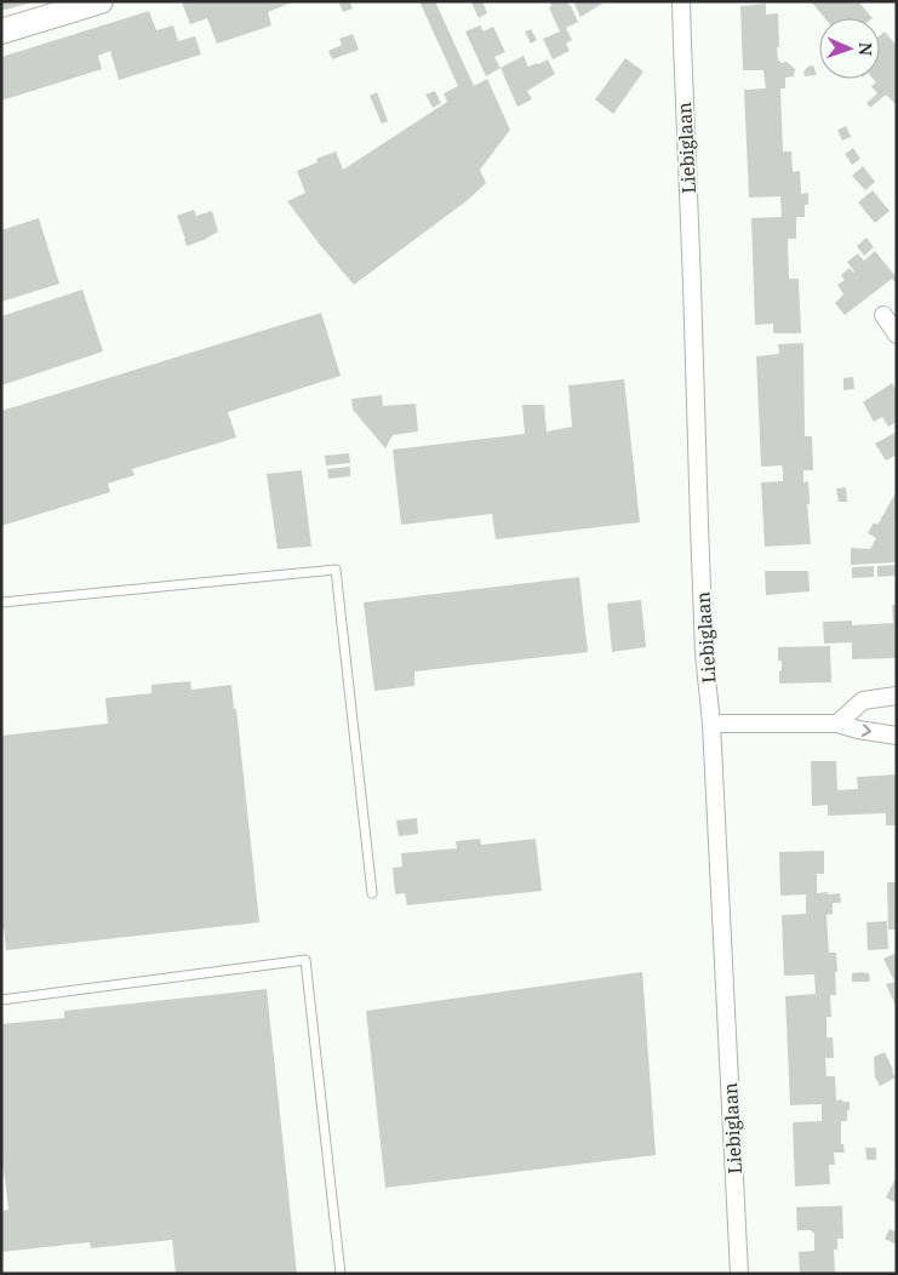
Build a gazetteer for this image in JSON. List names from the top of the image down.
{
  "streets": {
    "street": ["Liebiglaan"]
  },
  "north": "right"
}
